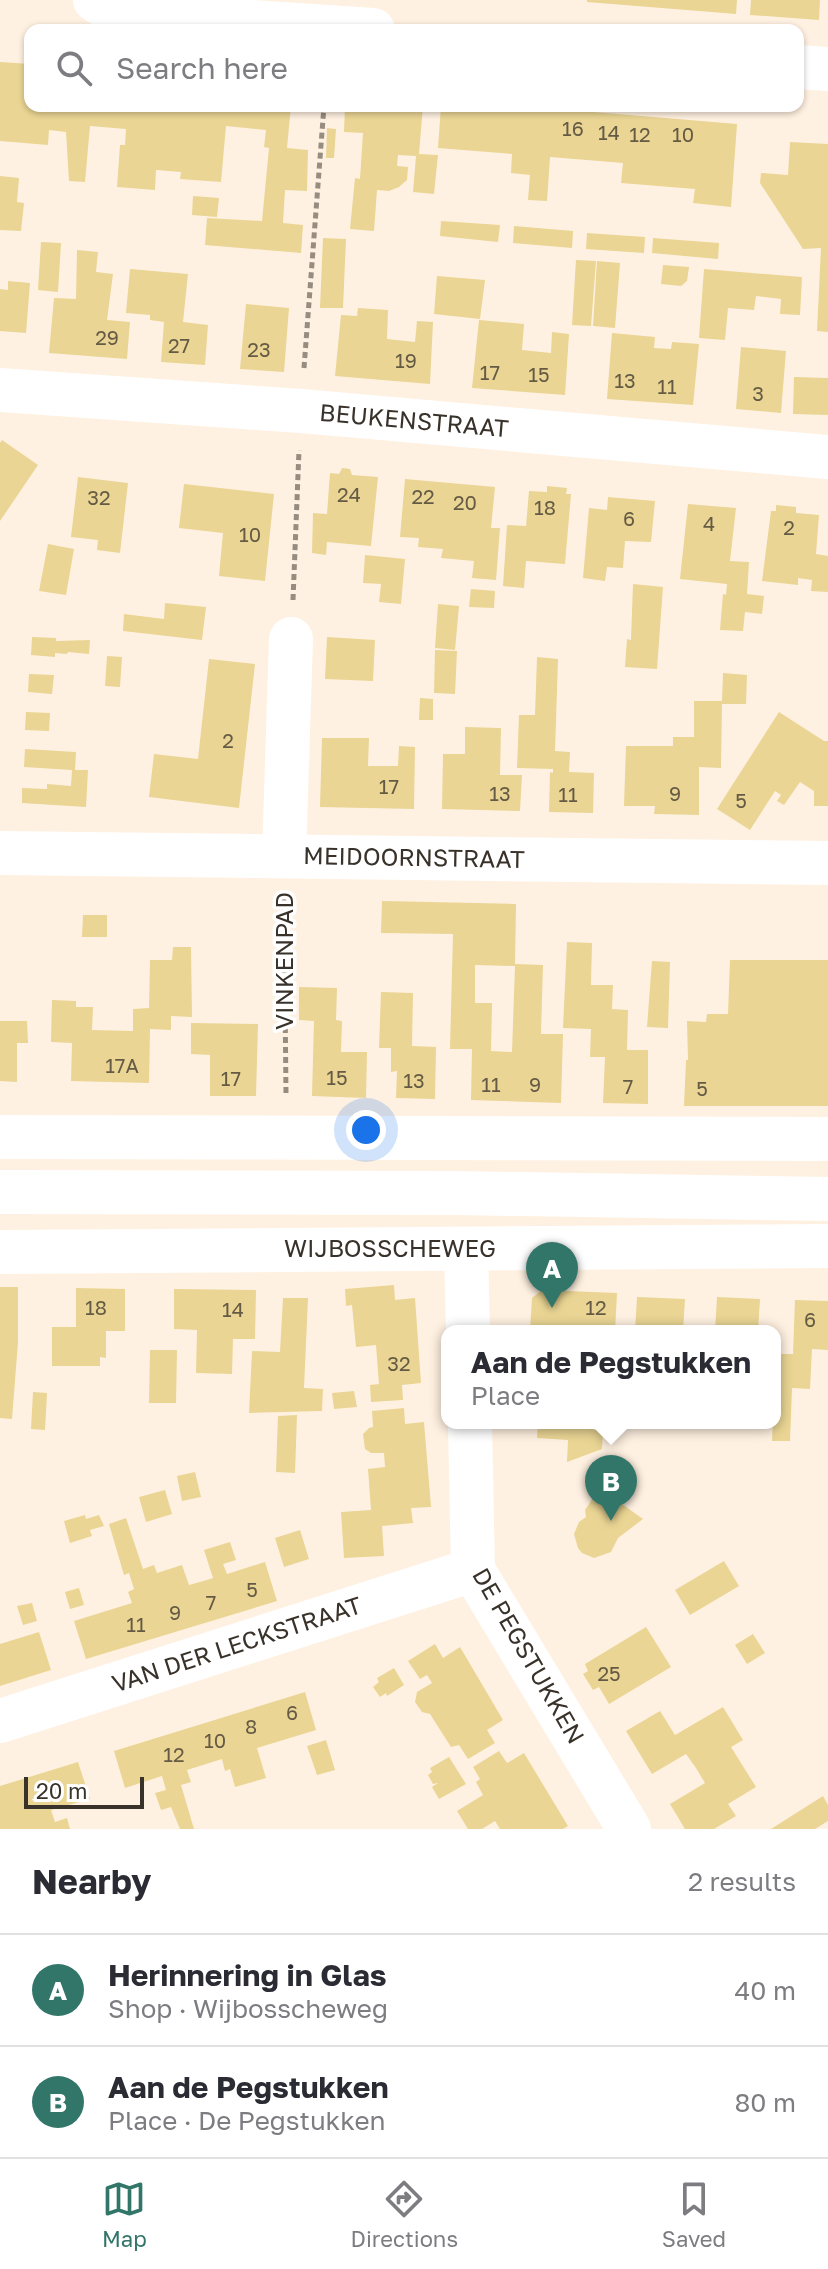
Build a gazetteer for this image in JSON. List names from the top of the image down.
{
  "streets": {
    "street": [
      "BEUKENSTRAAT",
      "MEIDOORNSTRAAT",
      "VINKENPAD",
      "WIJBOSSCHEWEG",
      "VAN DER LECKSTRAAT",
      "DE PEGSTUKKEN"
    ]
  },
  "crossings": [
    ["MEIDOORNSTRAAT", "VINKENPAD"],
    ["VAN DER LECKSTRAAT", "DE PEGSTUKKEN"]
  ],
  "house_numbers": [
    "16",
    "14",
    "12",
    "10",
    "29",
    "27",
    "23",
    "19",
    "17",
    "15",
    "13",
    "11",
    "3",
    "24",
    "22",
    "32",
    "20",
    "18",
    "6",
    "4",
    "2",
    "10",
    "2",
    "17",
    "13",
    "9",
    "11",
    "5",
    "17A",
    "15",
    "17",
    "13",
    "11",
    "9",
    "7",
    "5",
    "18",
    "12",
    "14",
    "6",
    "32",
    "5",
    "7",
    "9",
    "11",
    "25",
    "6",
    "8",
    "10",
    "12"
  ],
  "scale_bar": "20 m",
  "page": {
    "search": "Search here",
    "pins": ["A", "B"],
    "popup": ["Aan de Pegstukken", "Place"],
    "scale": "20 m",
    "heading": ["Nearby", "2 results"],
    "list": [
      {
        "mark": "A",
        "name": "Herinnering in Glas",
        "note": "Shop · Wijbosscheweg",
        "value": "40 m"
      },
      {
        "mark": "B",
        "name": "Aan de Pegstukken",
        "note": "Place · De Pegstukken",
        "value": "80 m"
      }
    ],
    "nav": ["Map", "Directions", "Saved"]
  }
}
